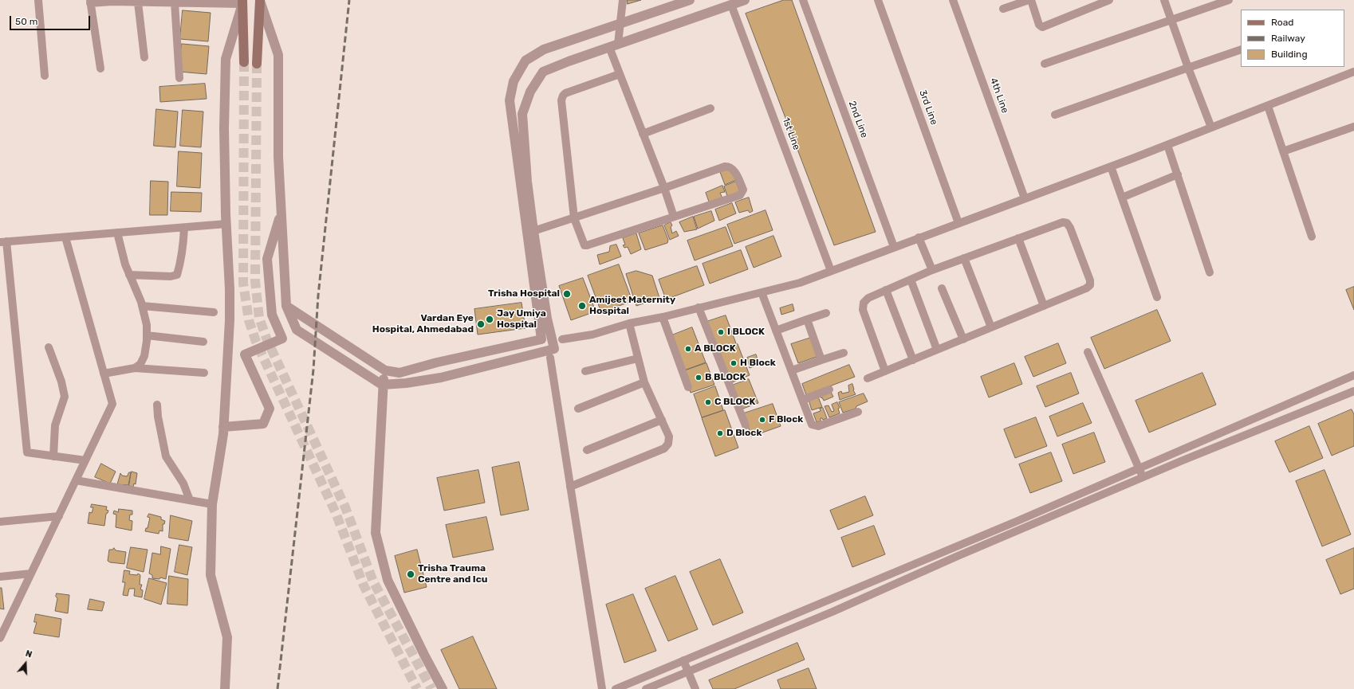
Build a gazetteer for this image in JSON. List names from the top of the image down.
{
  "streets": {
    "street": [
      "4th Line",
      "3rd Line",
      "2nd Line",
      "1st Line"
    ]
  },
  "places": [
    "Trisha Hospital",
    "Amijeet Maternity Hospital",
    "Jay Umiya Hospital",
    "Vardan Eye Hospital, Ahmedabad",
    "I BLOCK",
    "A BLOCK",
    "H Block",
    "B BLOCK",
    "C BLOCK",
    "F Block",
    "D Block",
    "Trisha Trauma Centre and Icu"
  ],
  "legend": ["Road", "Railway", "Building"],
  "scale_bar": "50 m",
  "north": "top"
}
